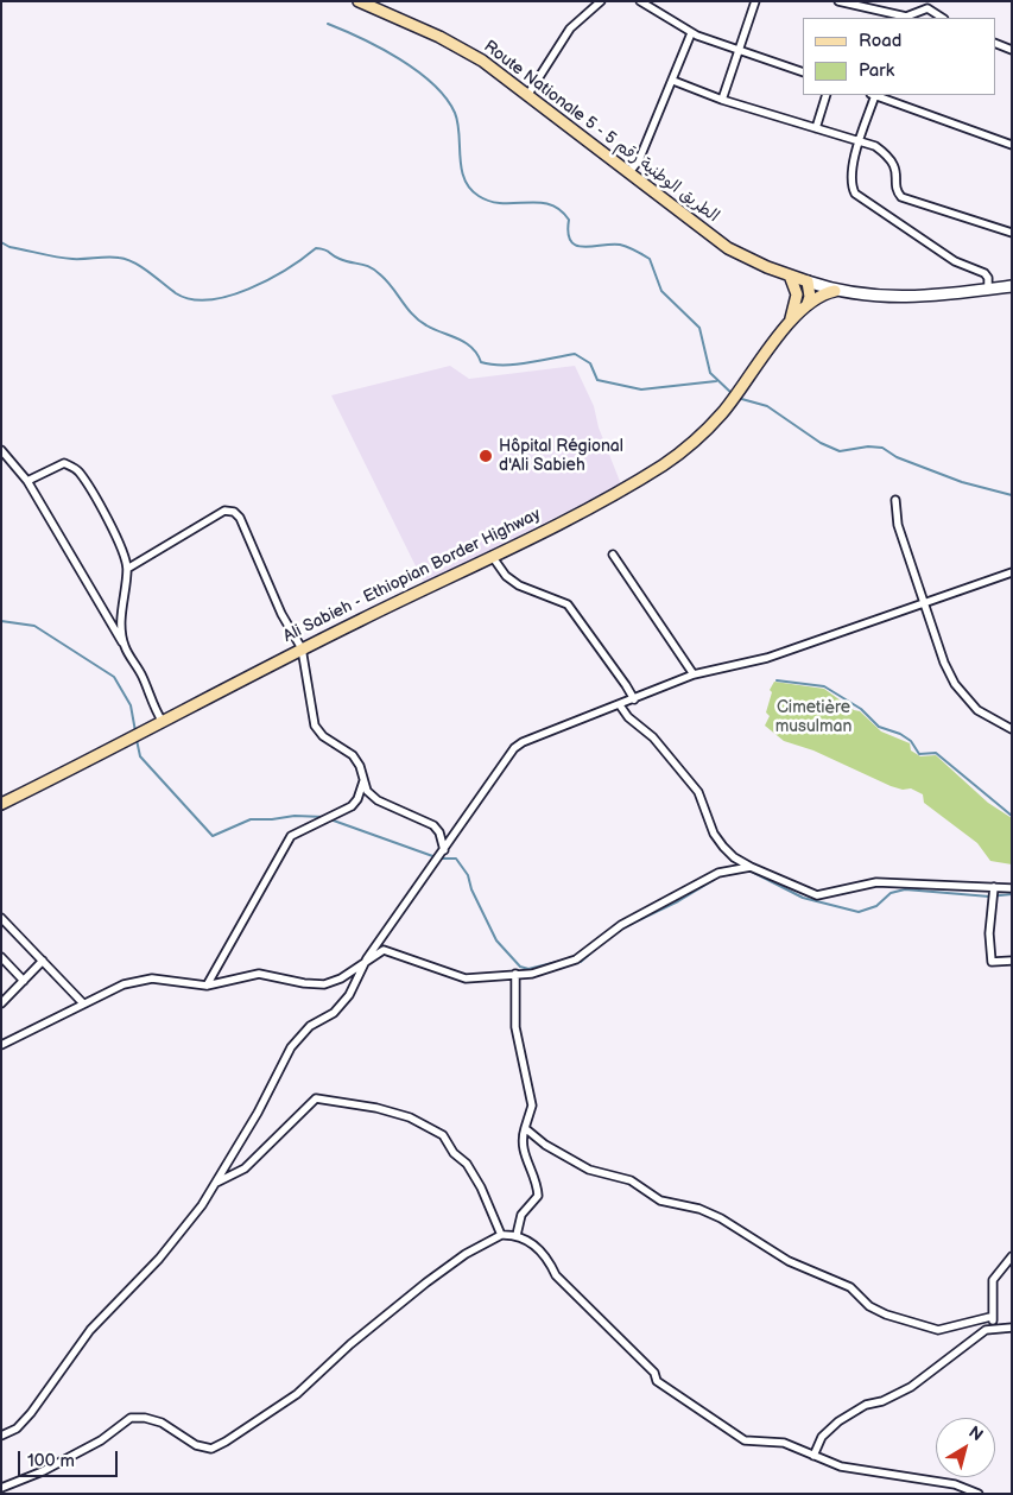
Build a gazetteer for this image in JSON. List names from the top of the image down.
{
  "streets": {
    "main road": ["Route Nationale 5 - الطريق الوطنية رقم 5", "Ali Sabieh - Ethiopian Border Highway"]
  },
  "parks": ["Cimetière musulman"],
  "places": ["Hôpital Régional d'Ali Sabieh"],
  "legend": ["Road", "Park"],
  "scale_bar": "100 m",
  "north": "top right"
}
